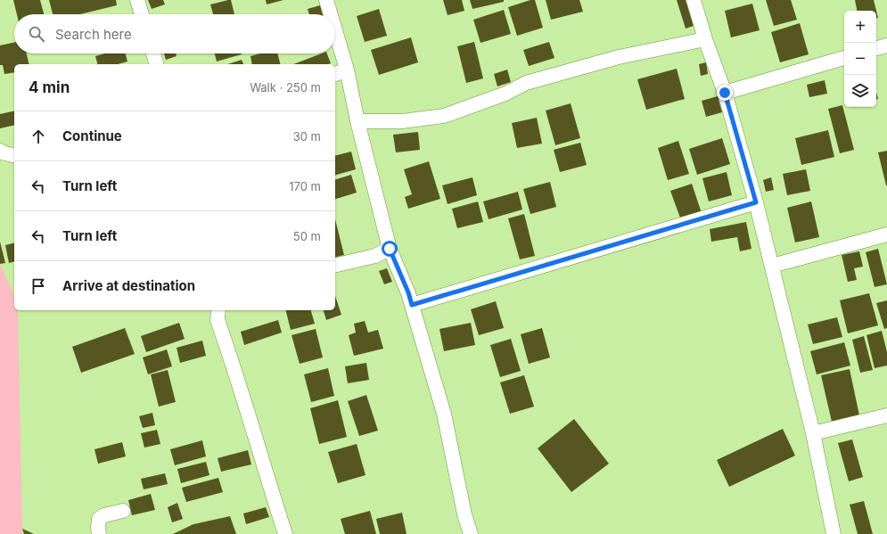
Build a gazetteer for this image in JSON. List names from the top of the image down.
{
  "page": {
    "map_buttons": ["+", "−"],
    "search": "Search here",
    "heading": ["4 min", "Walk · 250 m"],
    "list": [
      ["Continue", "30 m"],
      ["Turn left", "170 m"],
      ["Turn left", "50 m"],
      "Arrive at destination"
    ]
  }
}
